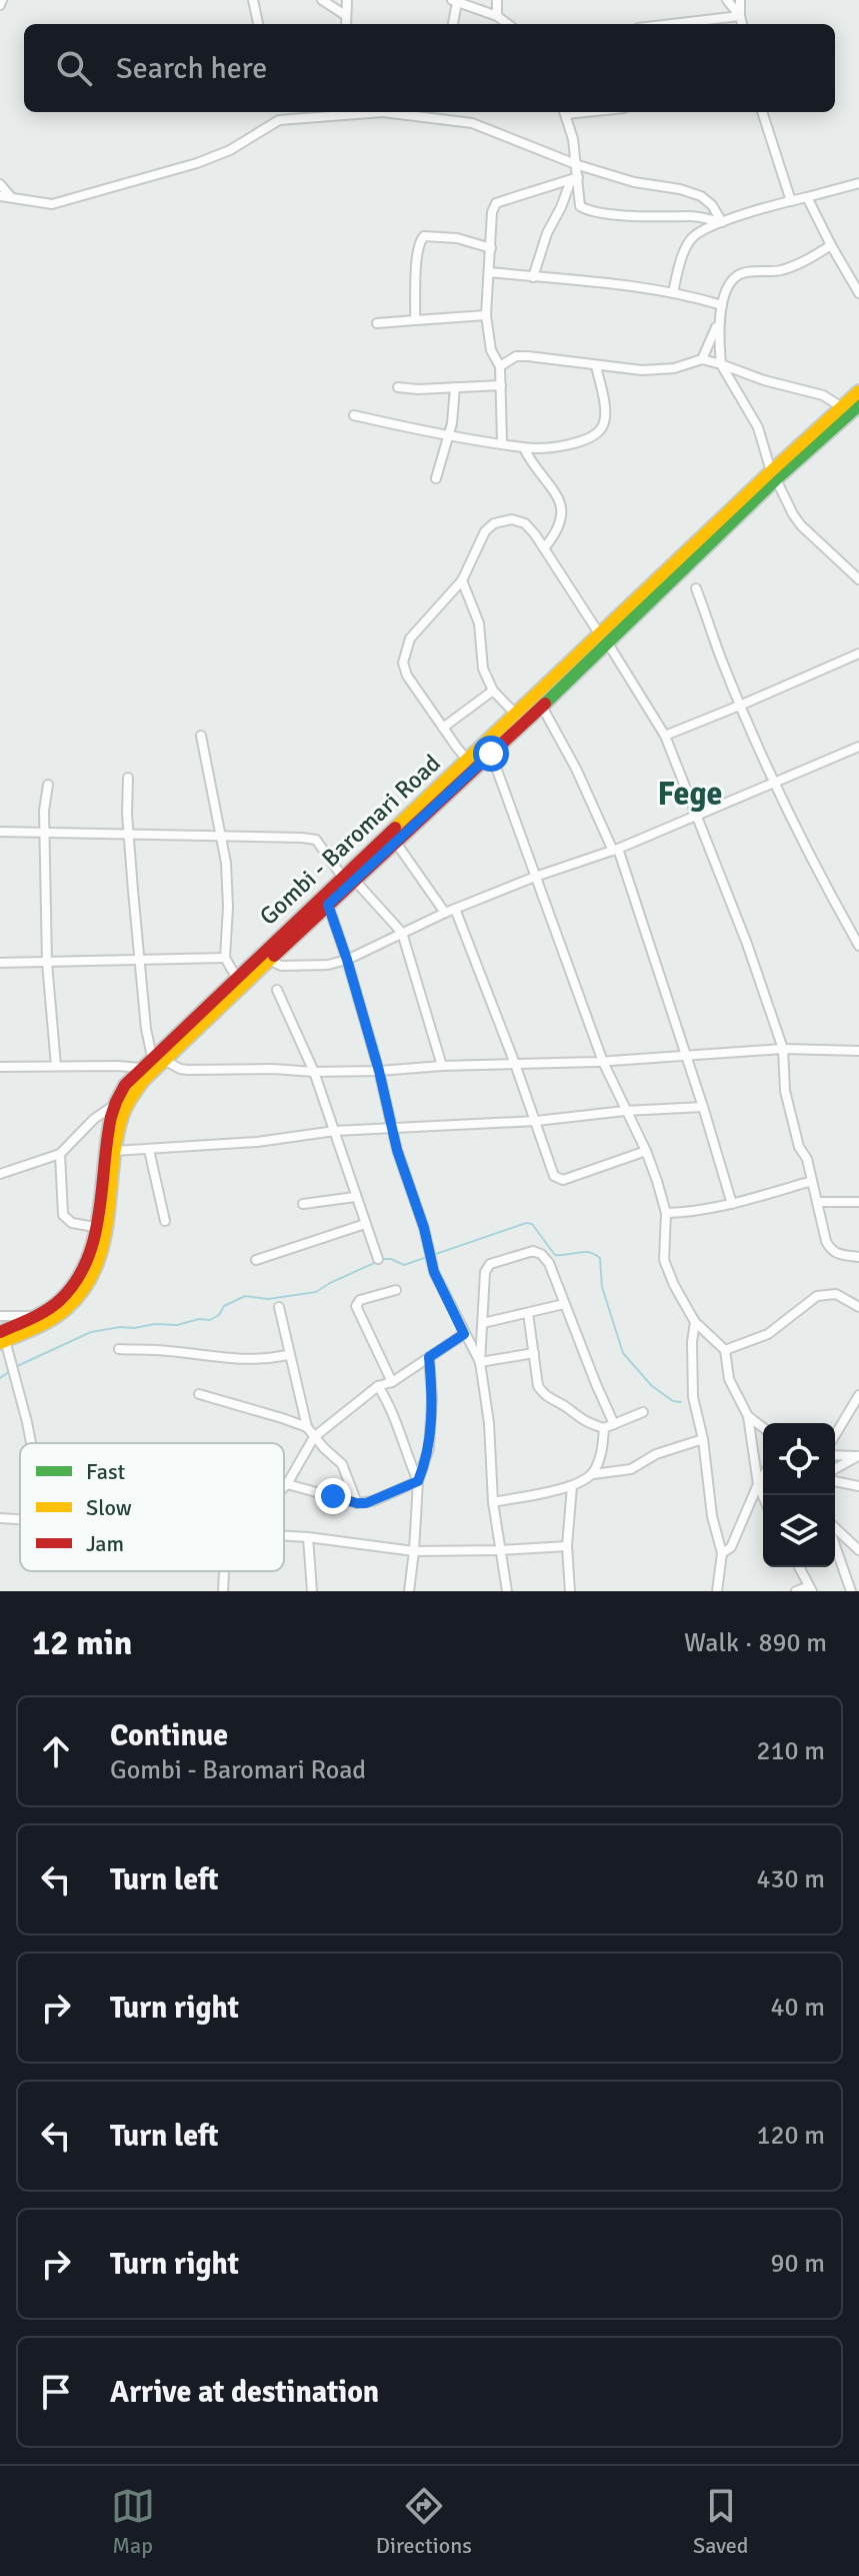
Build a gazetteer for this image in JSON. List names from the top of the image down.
{
  "streets": {
    "main road": ["Gombi - Baromari Road"]
  },
  "districts": ["Fege"],
  "legend": ["Fast", "Slow", "Jam"],
  "page": {
    "search": "Search here",
    "heading": ["12 min", "Walk · 890 m"],
    "list": [
      ["Continue", "Gombi - Baromari Road", "210 m"],
      ["Turn left", "430 m"],
      ["Turn right", "40 m"],
      ["Turn left", "120 m"],
      ["Turn right", "90 m"],
      "Arrive at destination"
    ],
    "nav": ["Map", "Directions", "Saved"]
  }
}
